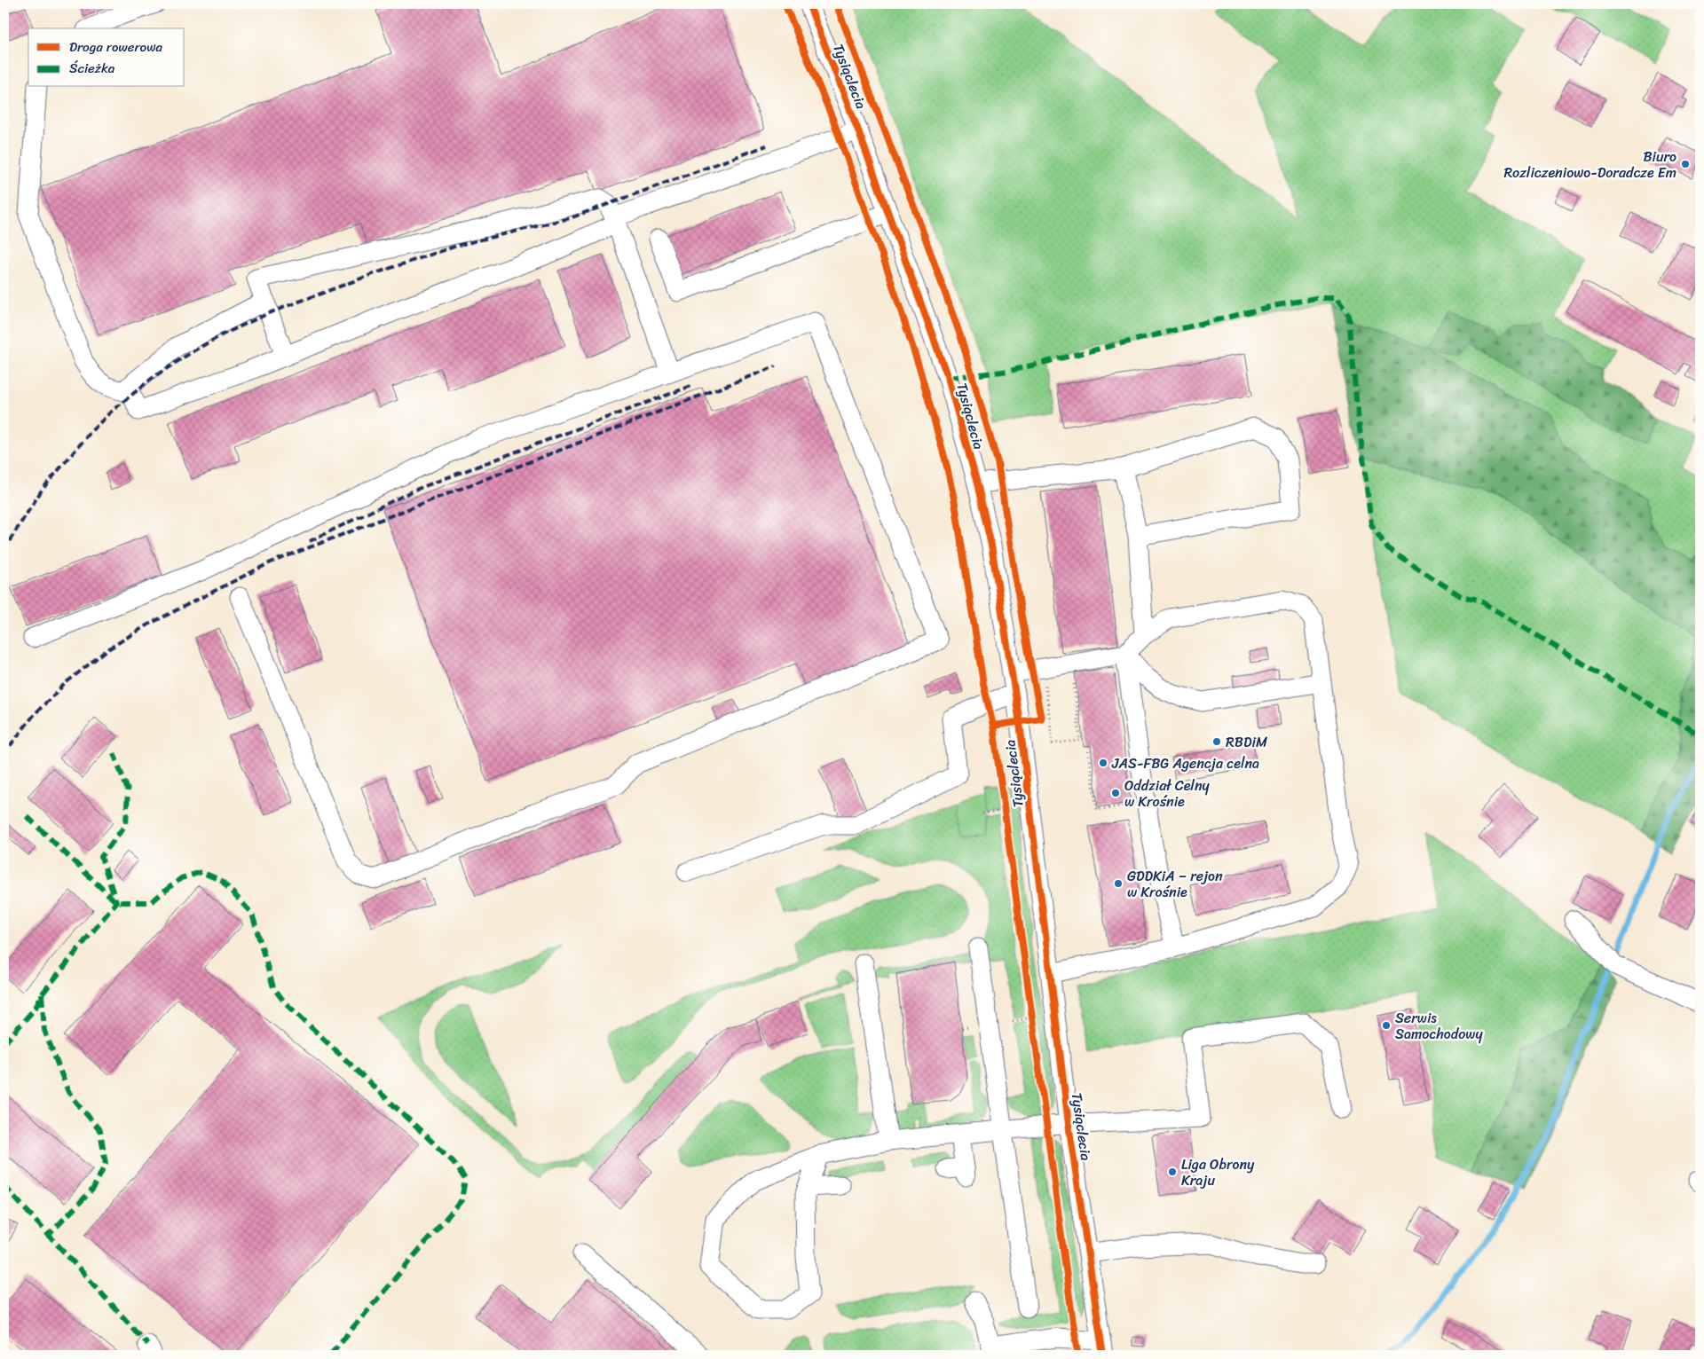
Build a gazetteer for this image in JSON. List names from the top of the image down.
{
  "streets": {
    "street": ["Tysiąclecia"]
  },
  "places": [
    "Biuro Rozliczeniowo-Doradcze Em",
    "RBDiM",
    "JAS-FBG Agencja celna",
    "Oddział Celny w Krośnie",
    "GDDKiA – rejon w Krośnie",
    "Serwis Samochodowy",
    "Liga Obrony Kraju"
  ],
  "legend": ["Droga rowerowa", "Ścieżka"]
}
